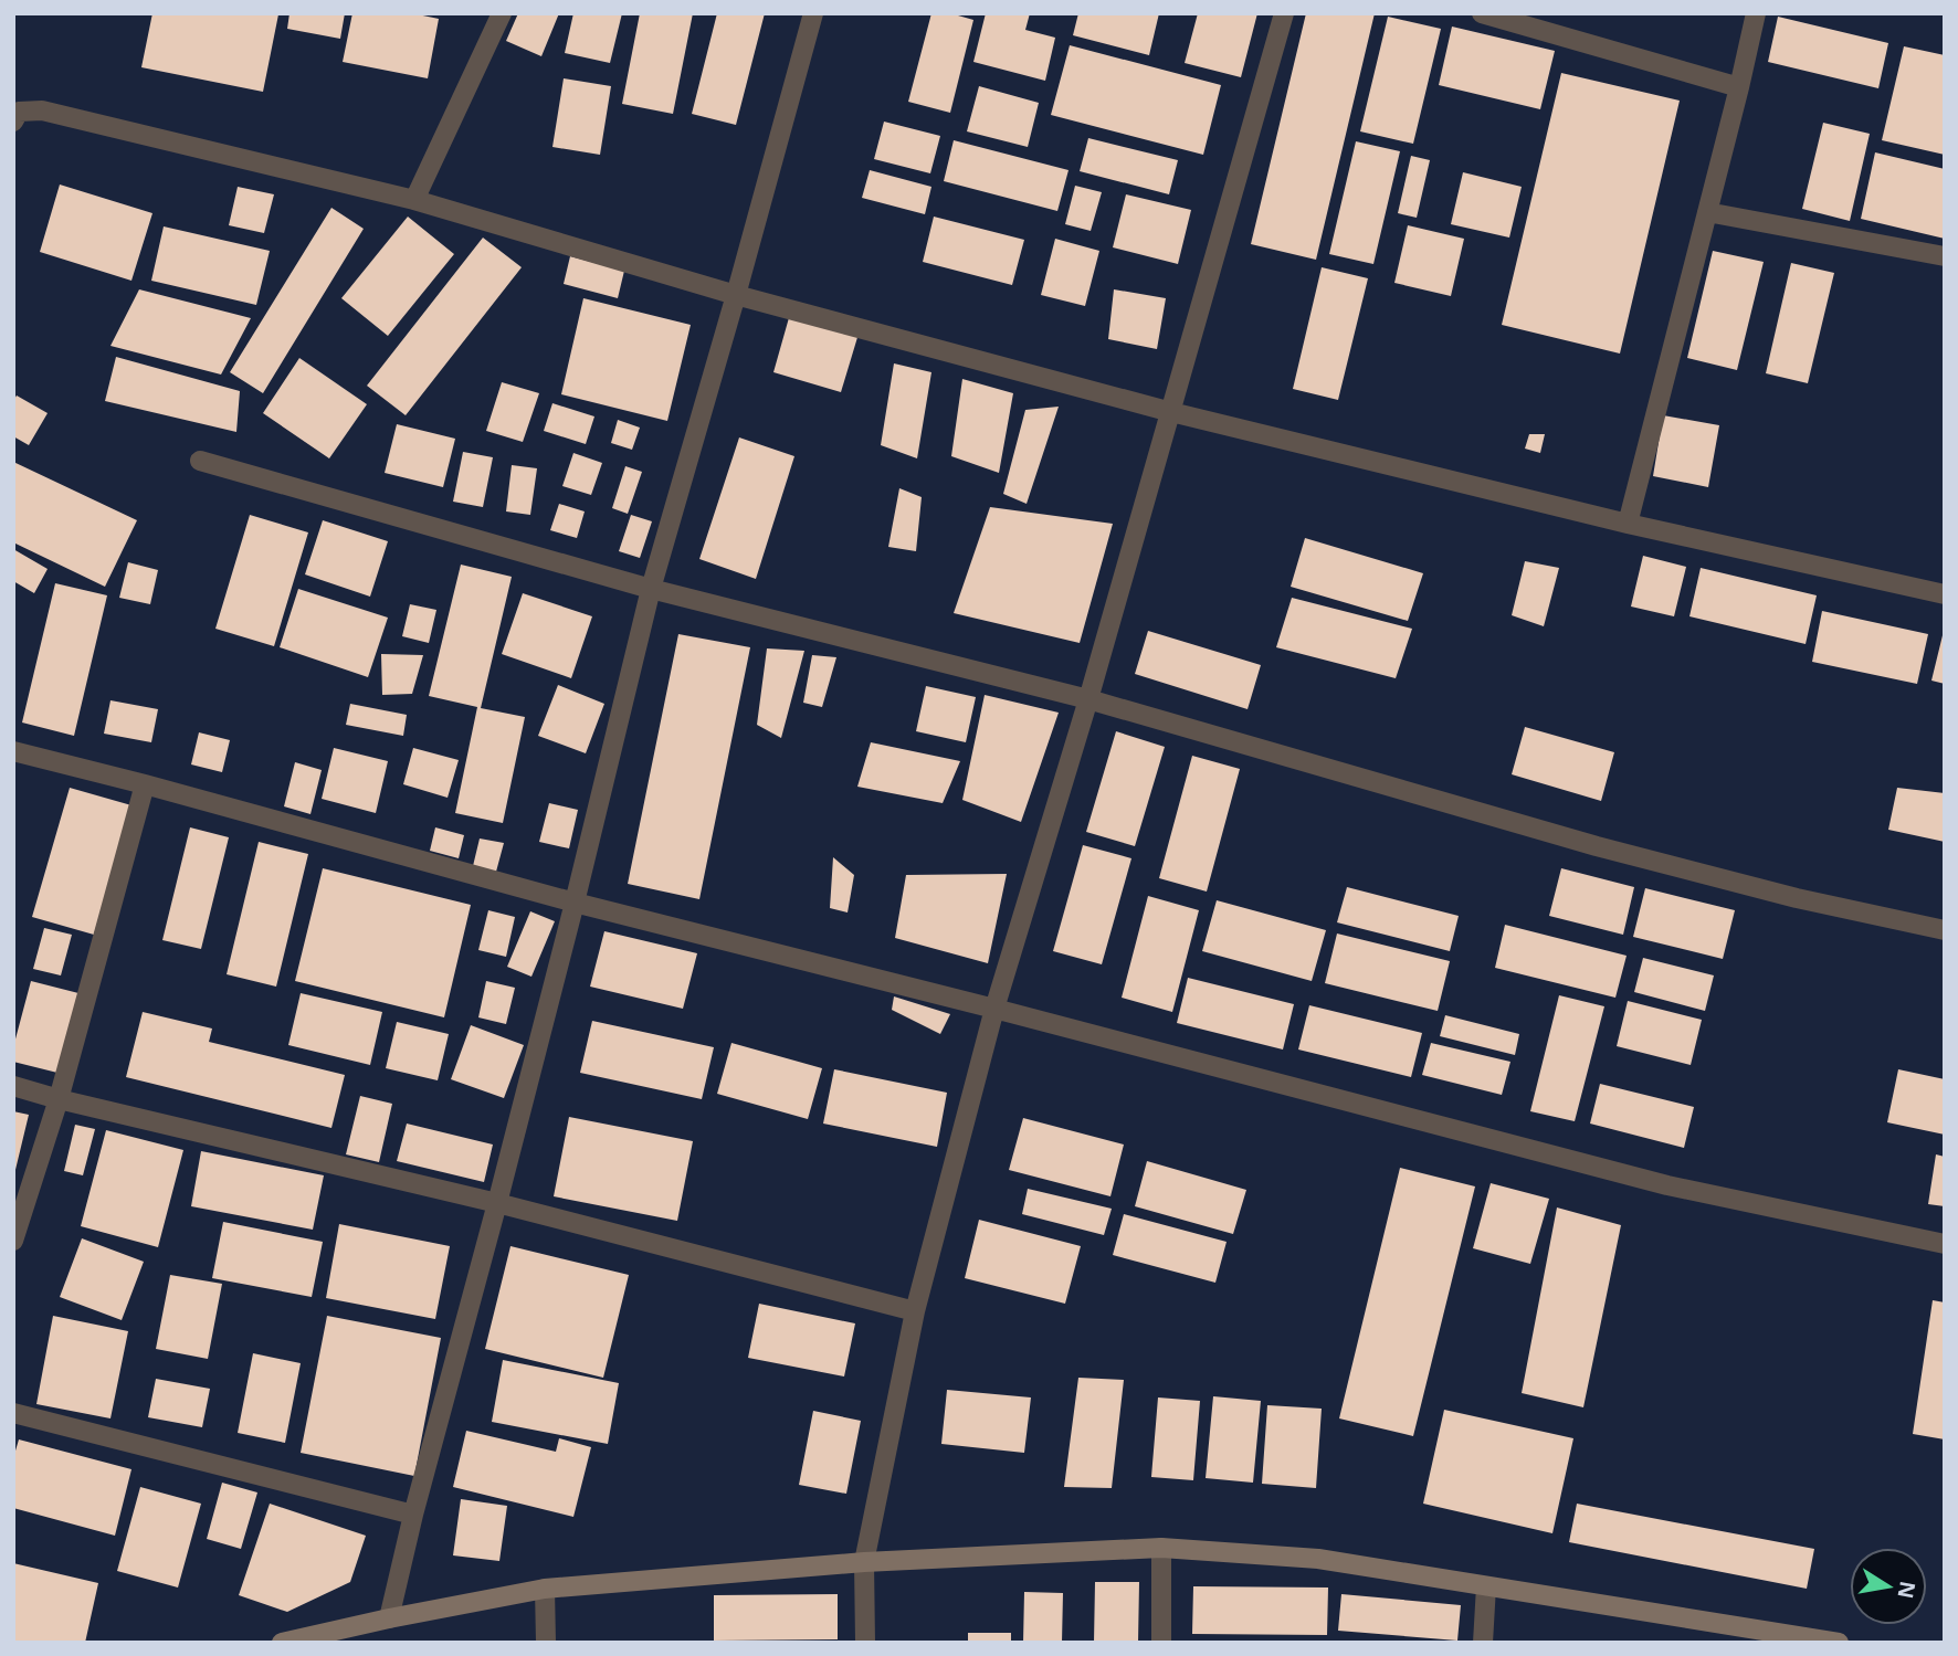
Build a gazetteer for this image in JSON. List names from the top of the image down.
{
  "north": "right"
}
